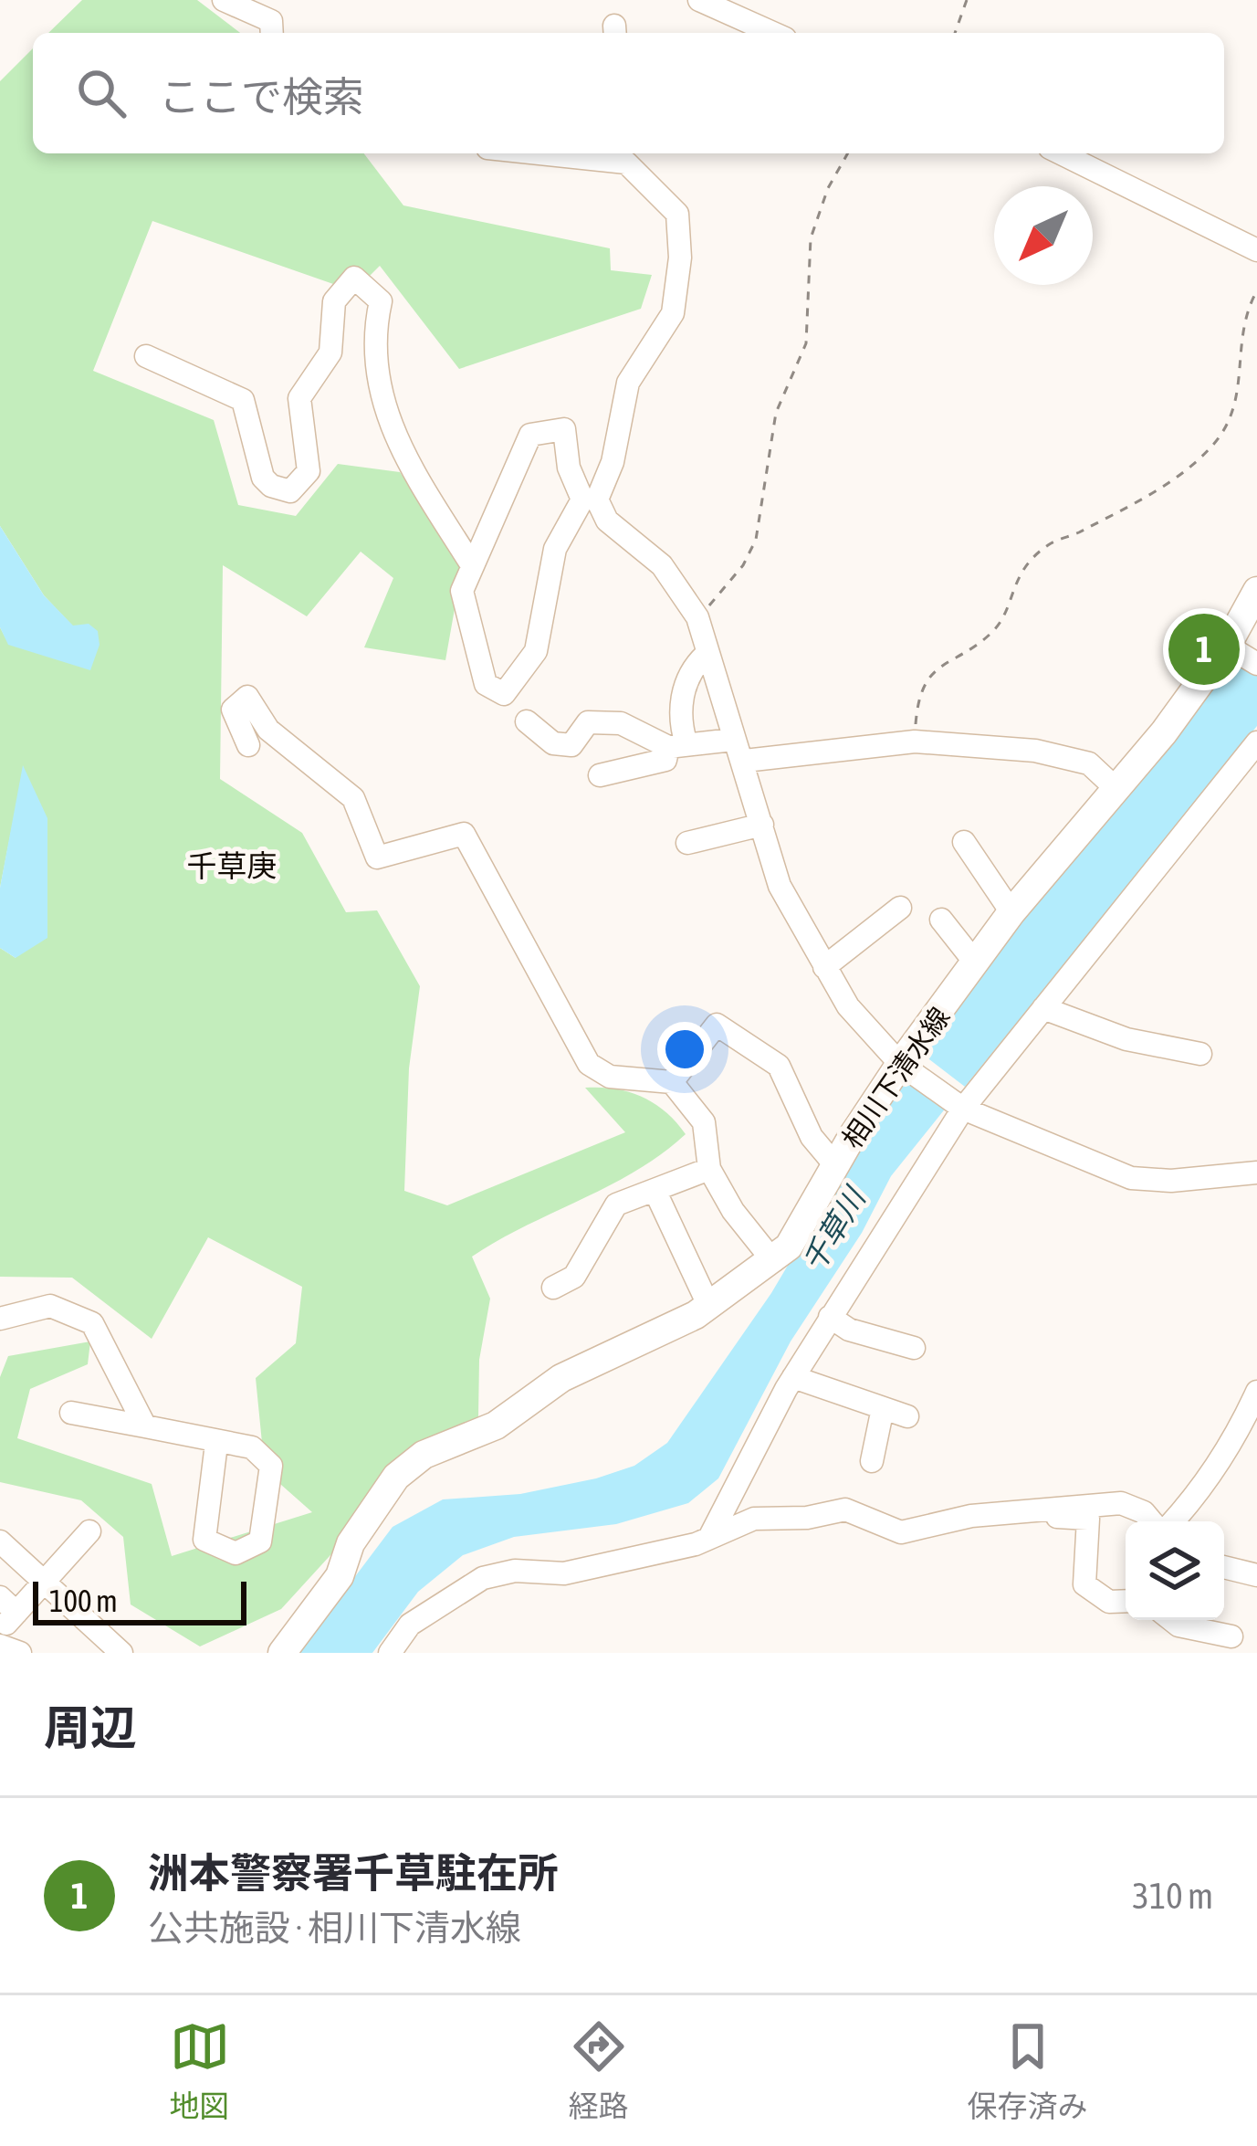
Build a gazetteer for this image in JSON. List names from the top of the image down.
{
  "streets": {
    "main road": ["相川下清水線"]
  },
  "districts": ["千草庚"],
  "water": ["千草川"],
  "scale_bar": "100 m",
  "north": "bottom left",
  "page": {
    "search": "ここで検索",
    "pins": "1",
    "scale": "100 m",
    "heading": "周辺",
    "list": [
      {
        "mark": "1",
        "name": "洲本警察署千草駐在所",
        "note": "公共施設 · 相川下清水線",
        "value": "310 m"
      }
    ],
    "nav": ["地図", "経路", "保存済み"]
  }
}
